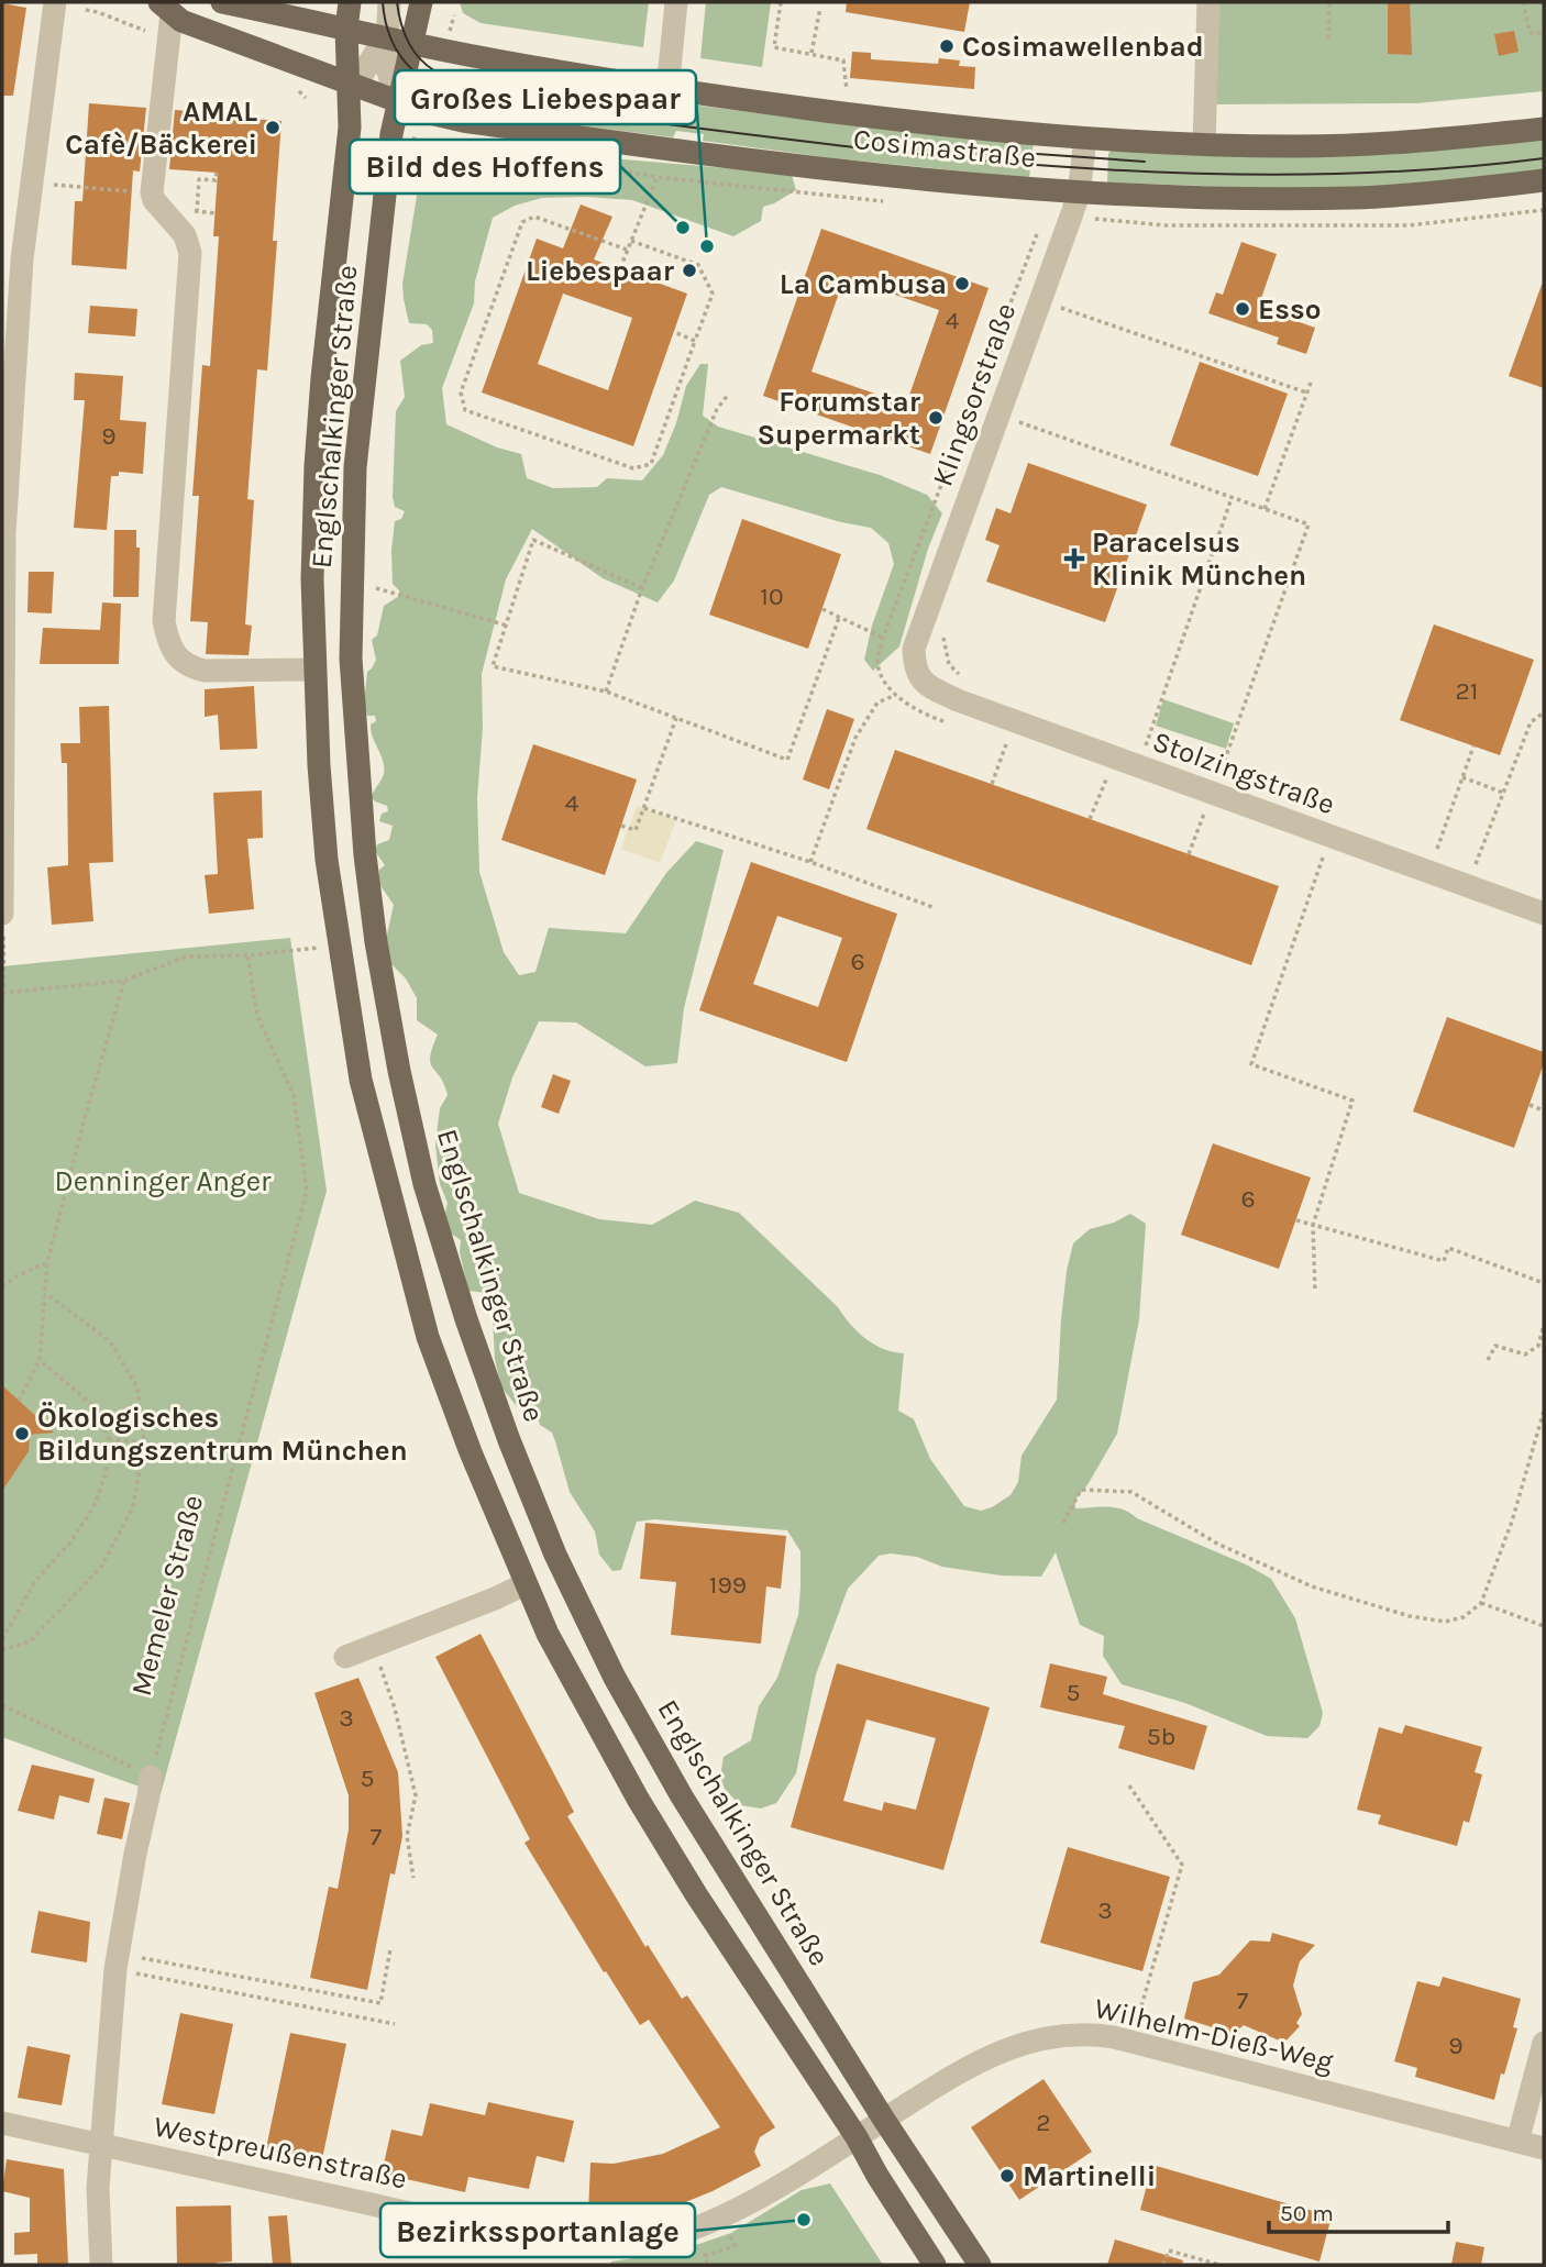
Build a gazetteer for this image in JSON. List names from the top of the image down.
{
  "streets": {
    "main road": ["Cosimastraße", "Englschalkinger Straße"],
    "street": [
      "Klingsorstraße",
      "Stolzingstraße",
      "Wilhelm-Dieß-Weg",
      "Westpreußenstraße"
    ],
    "path": ["Memeler Straße"]
  },
  "crossings": [
    ["Cosimastraße", "Klingsorstraße"],
    ["Cosimastraße", "Englschalkinger Straße"],
    ["Klingsorstraße", "Stolzingstraße"],
    ["Englschalkinger Straße", "Wilhelm-Dieß-Weg"],
    ["Englschalkinger Straße", "Westpreußenstraße"],
    ["Wilhelm-Dieß-Weg", "Westpreußenstraße"]
  ],
  "parks": ["Denninger Anger"],
  "places": {
    "other": [
      "Cosimawellenbad",
      "AMAL Cafè/Bäckerei",
      "Bild des Hoffens",
      "Großes Liebespaar",
      "Liebespaar",
      "La Cambusa",
      "Esso",
      "Forumstar Supermarkt",
      "Ökologisches Bildungszentrum München",
      "Martinelli",
      "Bezirkssportanlage"
    ],
    "health": ["Paracelsus Klinik München"]
  },
  "house_numbers": [
    "4",
    "9",
    "10",
    "21",
    "4",
    "6",
    "6",
    "199",
    "5",
    "3",
    "5b",
    "5",
    "7",
    "3",
    "7",
    "9",
    "2"
  ],
  "scale_bar": "50 m"
}
